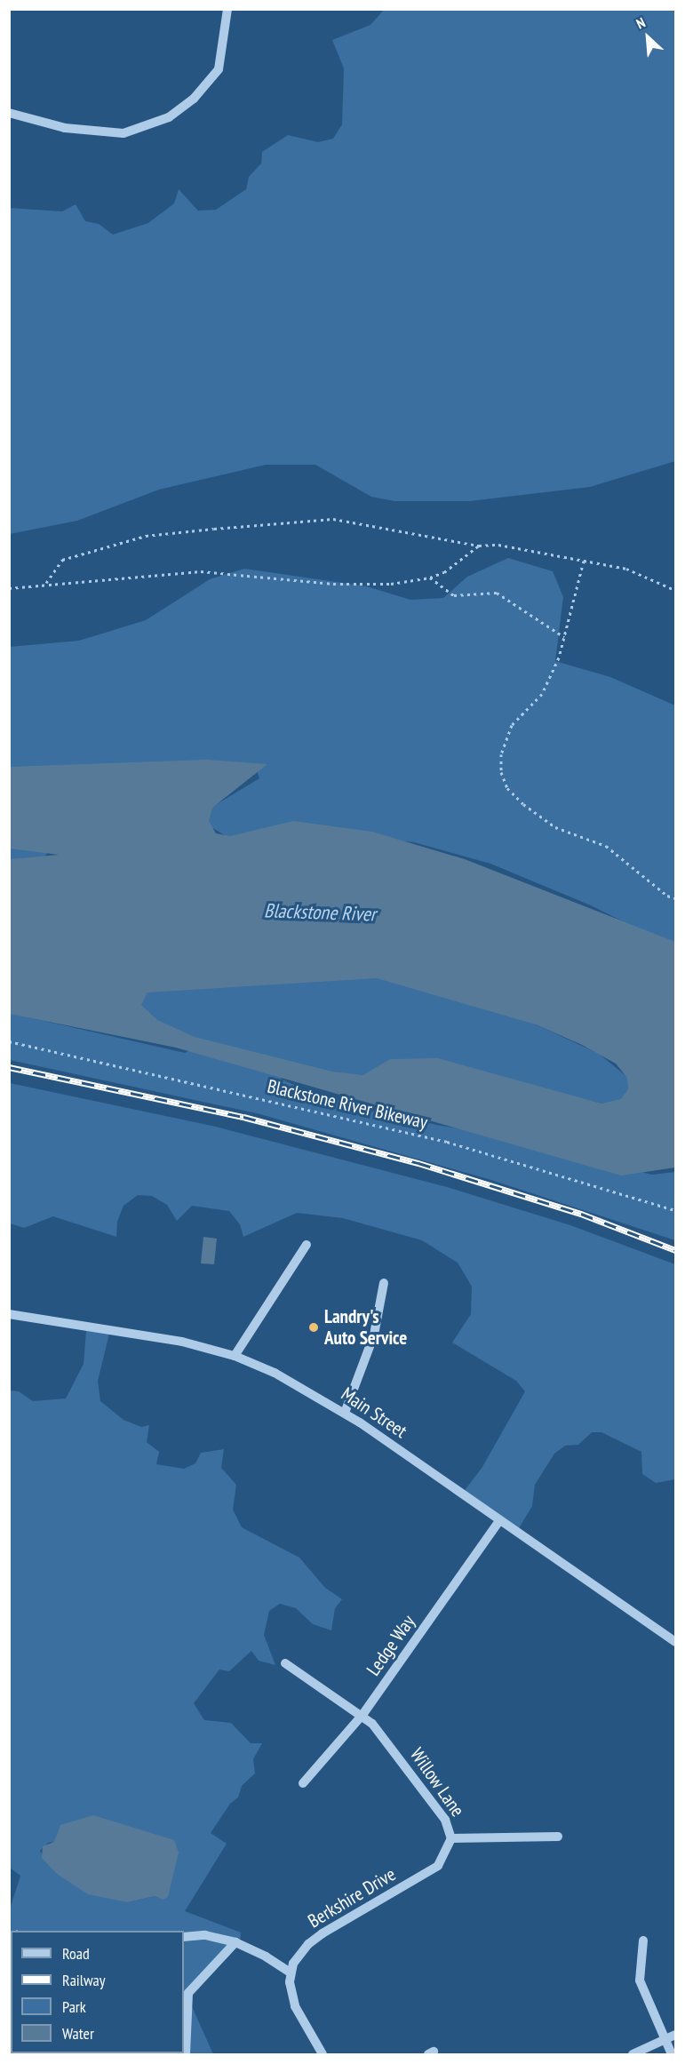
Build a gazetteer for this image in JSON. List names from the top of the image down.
{
  "streets": {
    "street": [
      "Main Street",
      "Ledge Way",
      "Willow Lane",
      "Berkshire Drive"
    ],
    "path": ["Blackstone River Bikeway"]
  },
  "crossings": [
    ["Main Street", "Ledge Way"],
    ["Ledge Way", "Willow Lane"],
    ["Willow Lane", "Berkshire Drive"]
  ],
  "water": ["Blackstone River"],
  "places": ["Landry's Auto Service"],
  "legend": [
    "Road",
    "Railway",
    "Park",
    "Water"
  ],
  "north": "top left"
}
